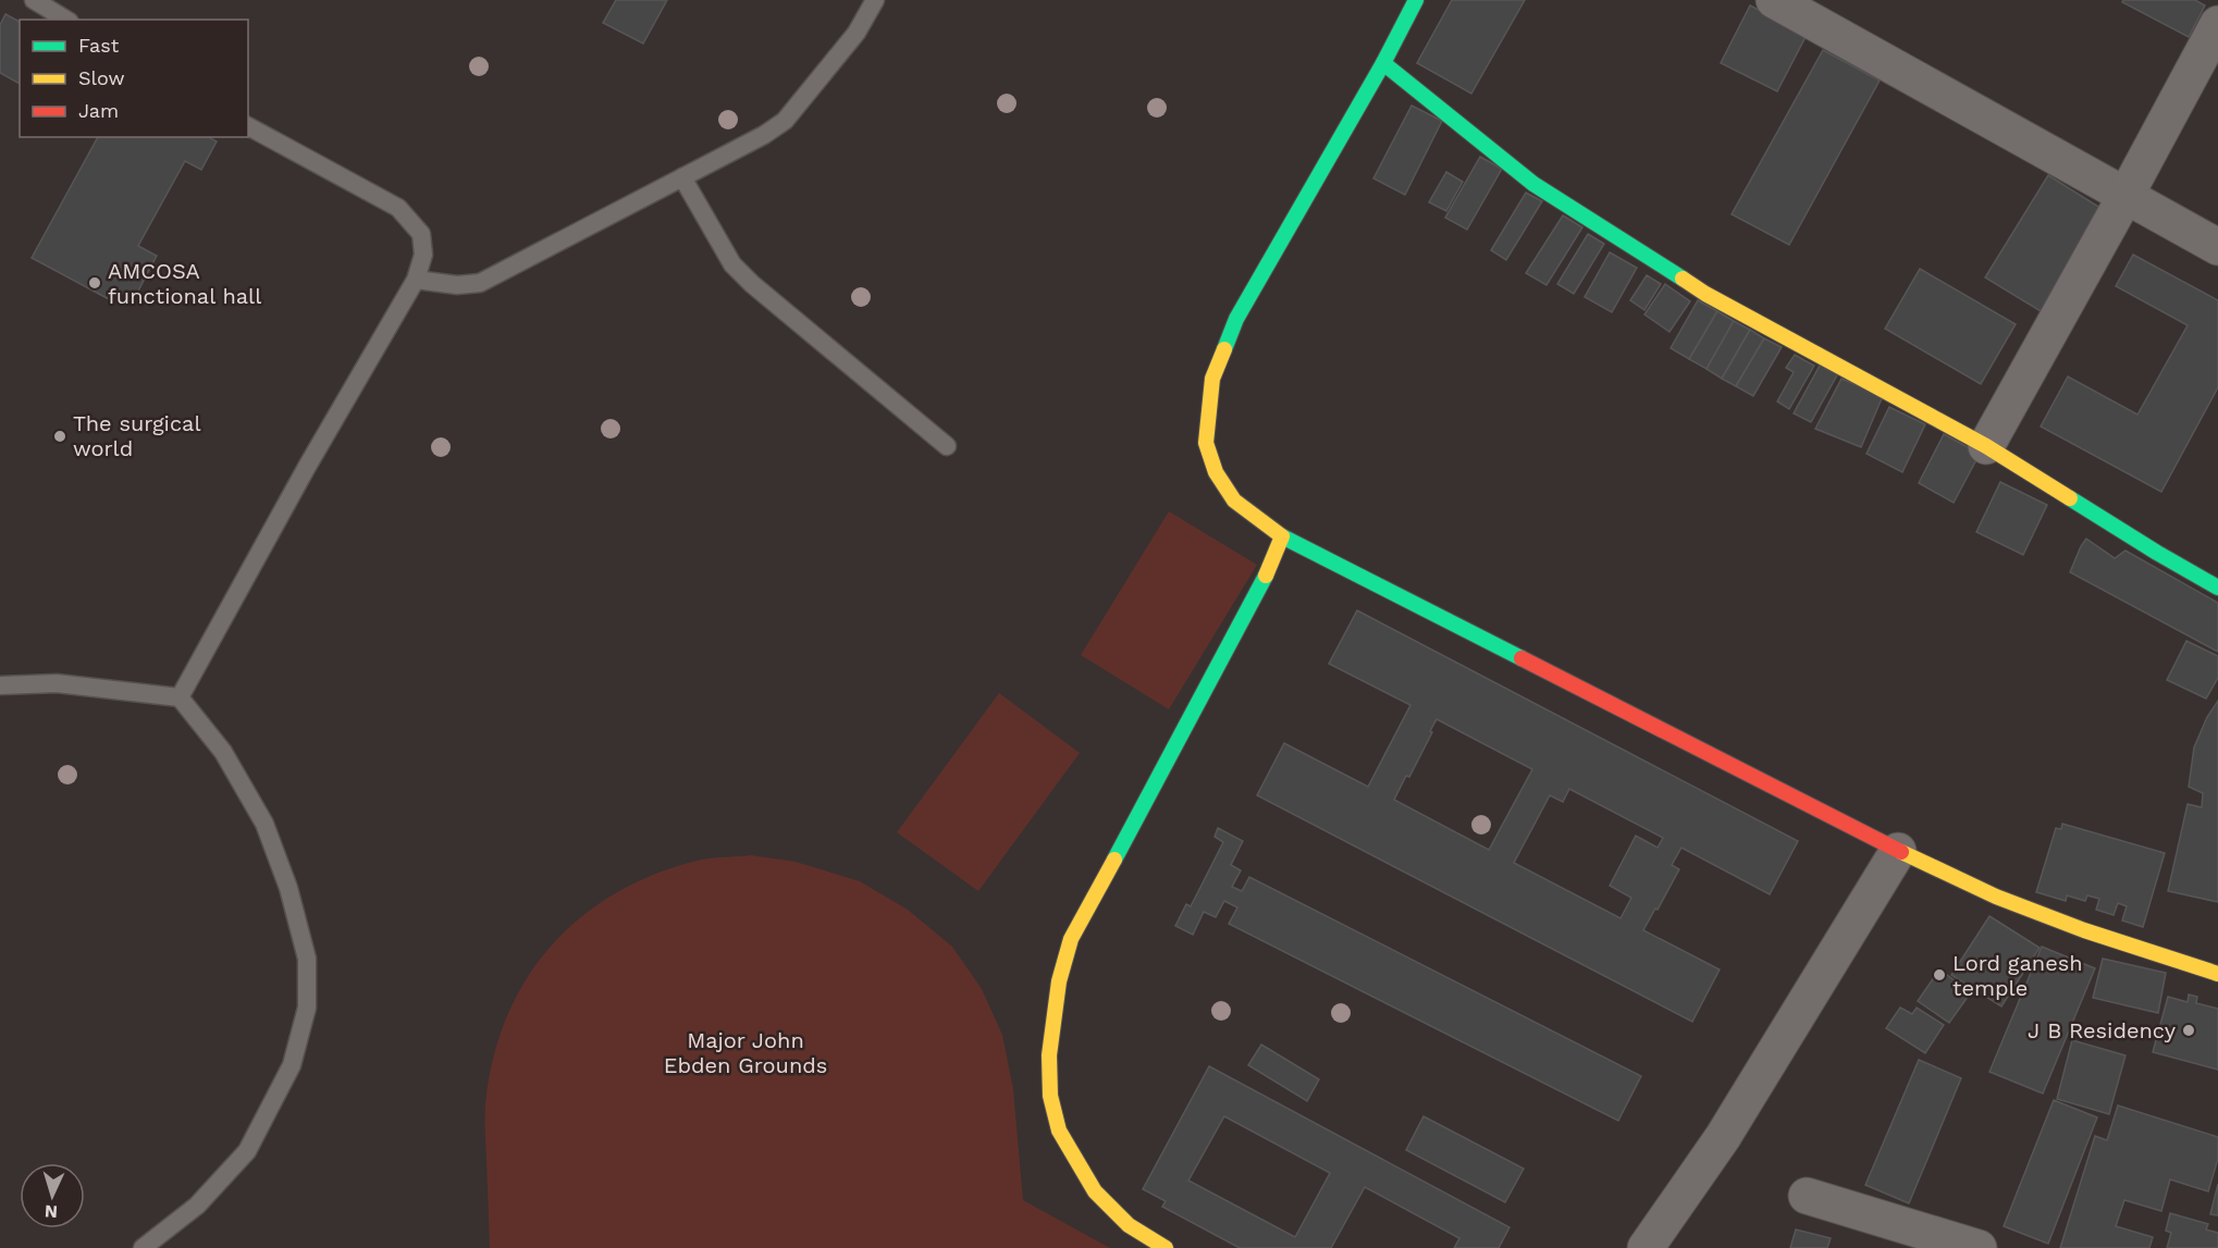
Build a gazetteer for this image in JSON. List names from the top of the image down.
{
  "parks": ["Major John Ebden Grounds"],
  "places": [
    "AMCOSA functional hall",
    "The surgical world",
    "Lord ganesh temple",
    "J B Residency"
  ],
  "legend": ["Fast", "Slow", "Jam"],
  "north": "bottom"
}
